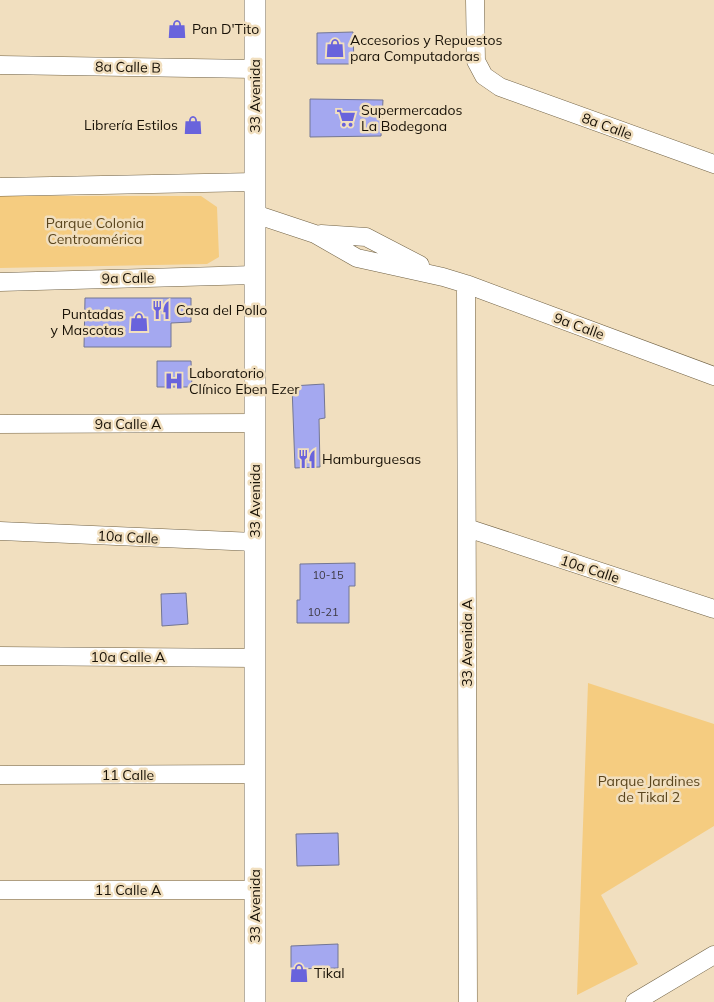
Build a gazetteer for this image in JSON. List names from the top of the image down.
{
  "streets": {
    "street": [
      "8a Calle B",
      "33 Avenida",
      "8a Calle",
      "9a Calle",
      "9a Calle A",
      "10a Calle",
      "33 Avenida A",
      "10a Calle A",
      "11 Calle",
      "11 Calle A"
    ]
  },
  "crossings": [
    ["8a Calle B", "33 Avenida"],
    ["33 Avenida", "9a Calle"],
    ["33 Avenida", "9a Calle A"],
    ["33 Avenida", "10a Calle"],
    ["33 Avenida", "10a Calle A"],
    ["33 Avenida", "11 Calle"],
    ["33 Avenida", "11 Calle A"],
    ["9a Calle", "33 Avenida A"],
    ["10a Calle", "33 Avenida A"]
  ],
  "parks": ["Parque Colonia Centroamérica", "Parque Jardines de Tikal 2"],
  "places": {
    "shop": [
      "Pan D'Tito",
      "Accesorios y Repuestos para Computadoras",
      "Librería Estilos",
      "Puntadas y Mascotas",
      "Tikal"
    ],
    "supermarket": ["Supermercados La Bodegona"],
    "restaurant": ["Casa del Pollo", "Hamburguesas"],
    "hospital": ["Laboratorio Clínico Eben Ezer"]
  },
  "house_numbers": ["10-15", "10-21"]
}
